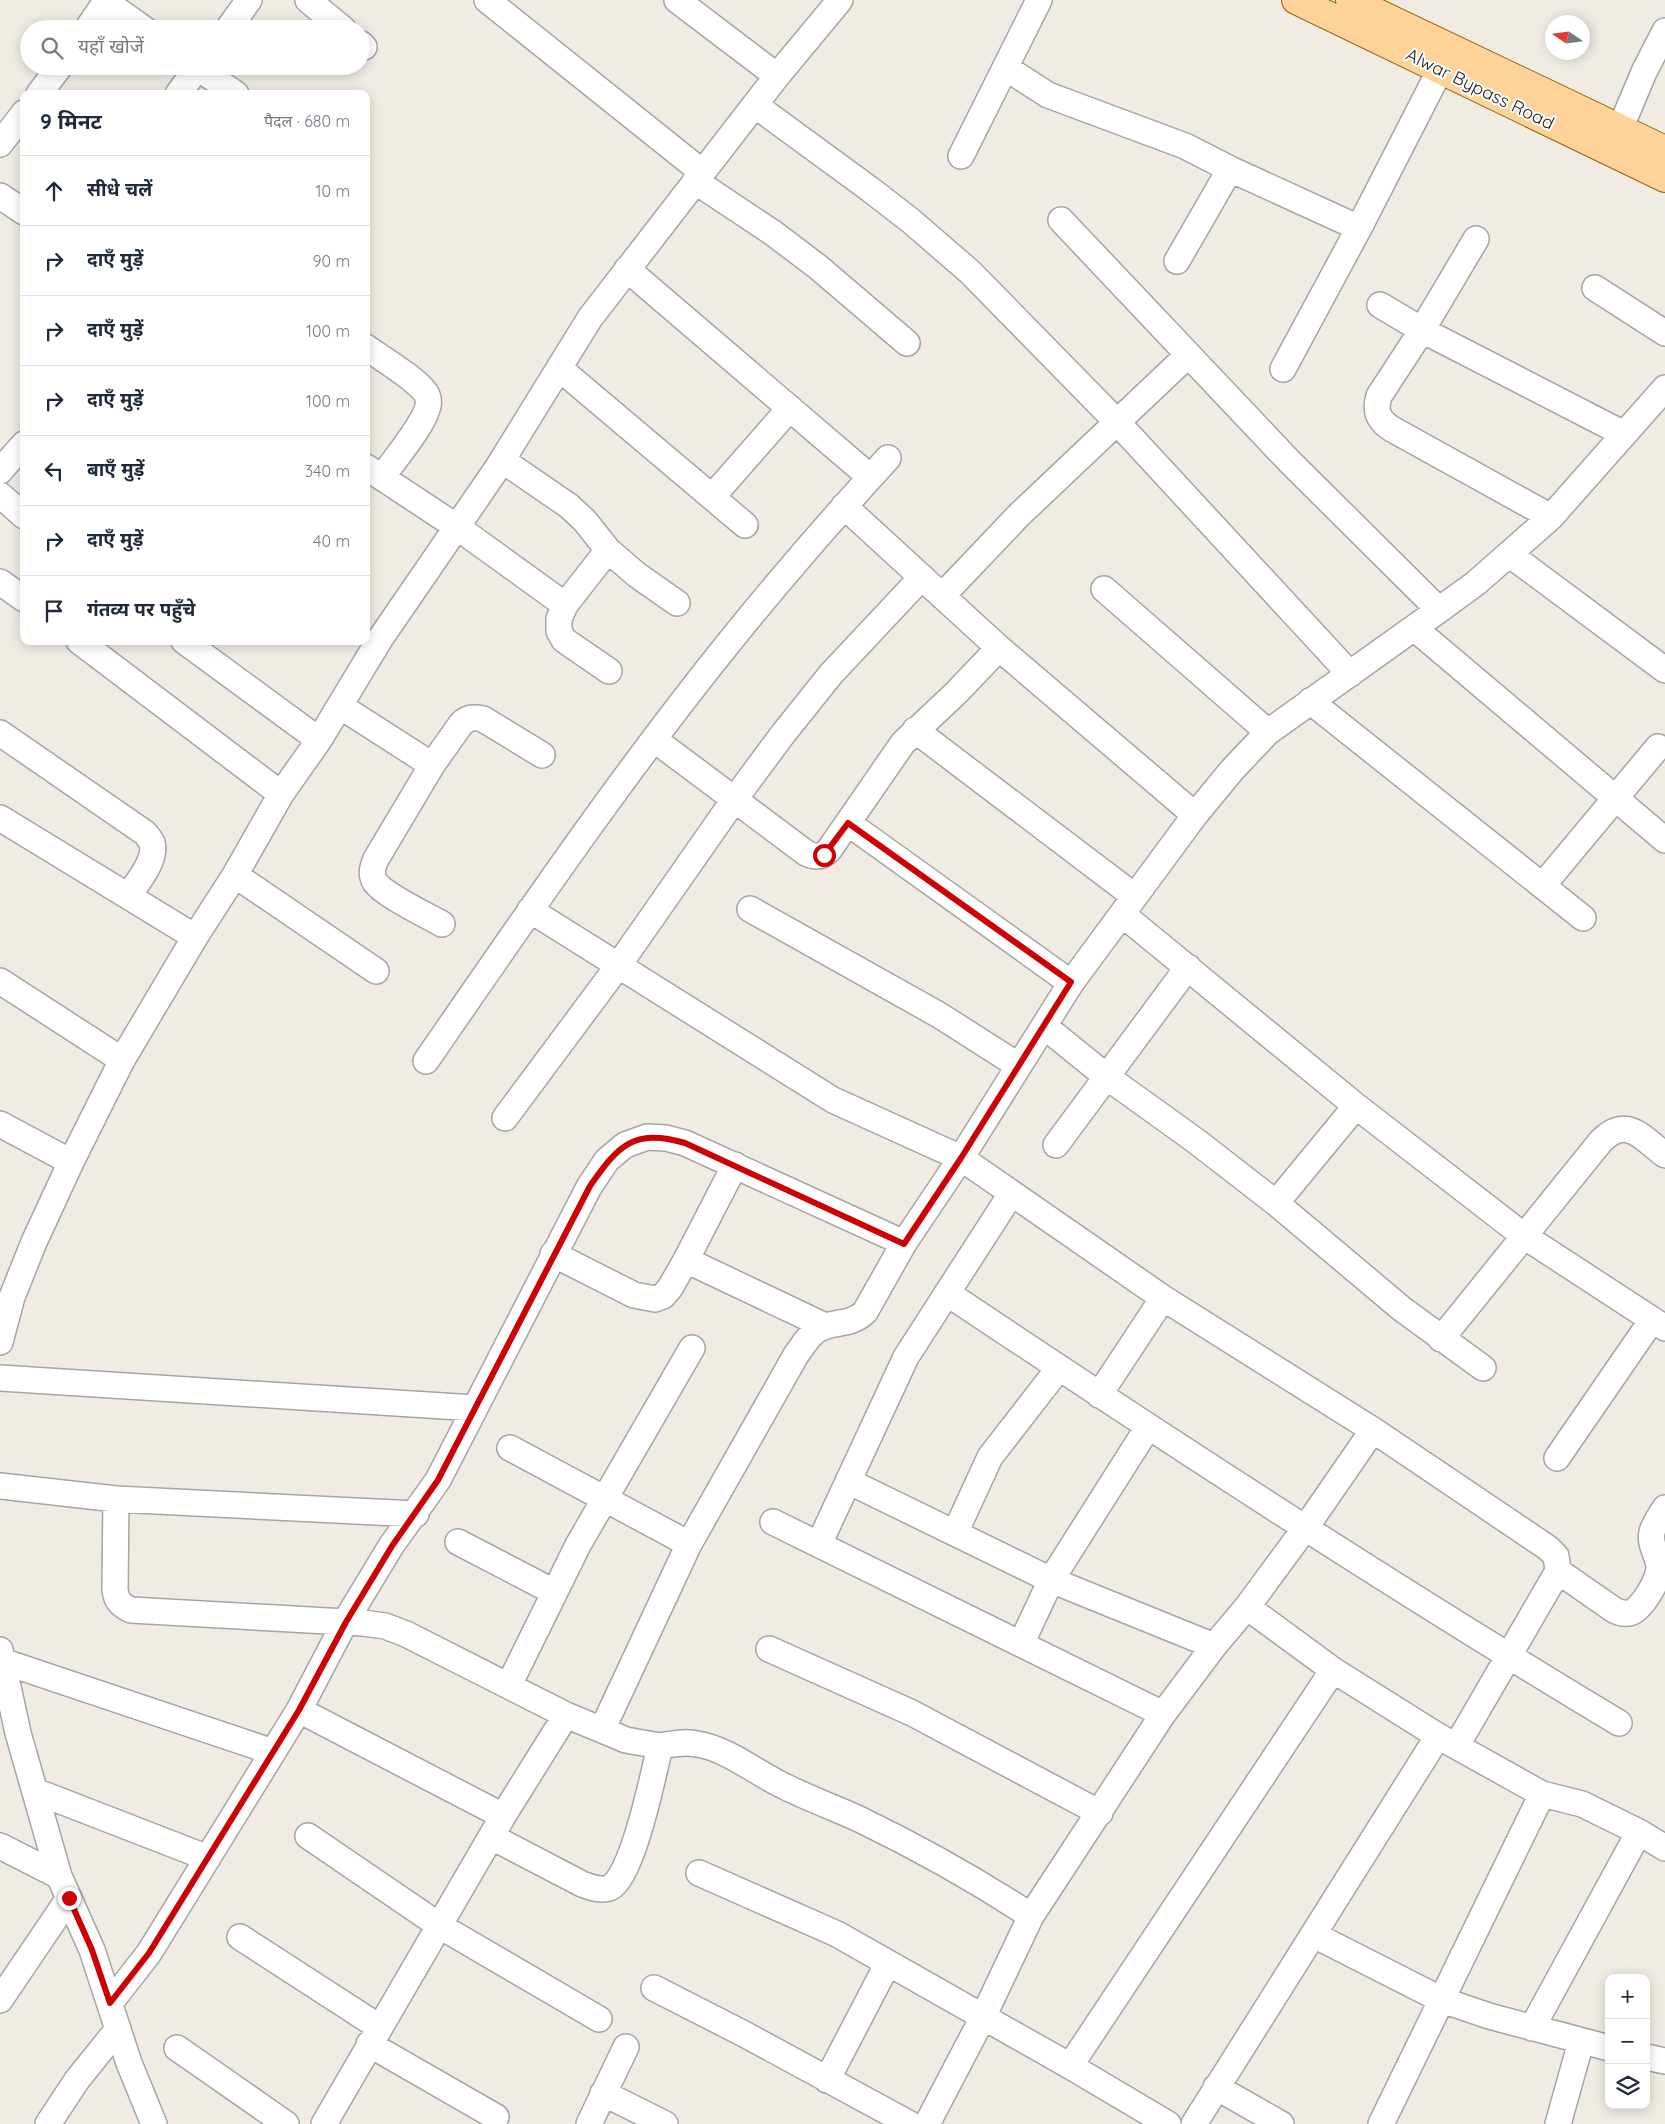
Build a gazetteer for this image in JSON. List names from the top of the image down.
{
  "streets": {
    "main road": ["Alwar Bypass Road"]
  },
  "north": "left",
  "page": {
    "search": "यहाँ खोजें",
    "heading": ["9 मिनट", "पैदल · 680 m"],
    "list": [
      ["सीधे चलें", "10 m"],
      ["दाएँ मुड़ें", "90 m"],
      ["दाएँ मुड़ें", "100 m"],
      ["दाएँ मुड़ें", "100 m"],
      ["बाएँ मुड़ें", "340 m"],
      ["दाएँ मुड़ें", "40 m"],
      "गंतव्य पर पहुँचे"
    ],
    "map_buttons": ["+", "−"]
  }
}
